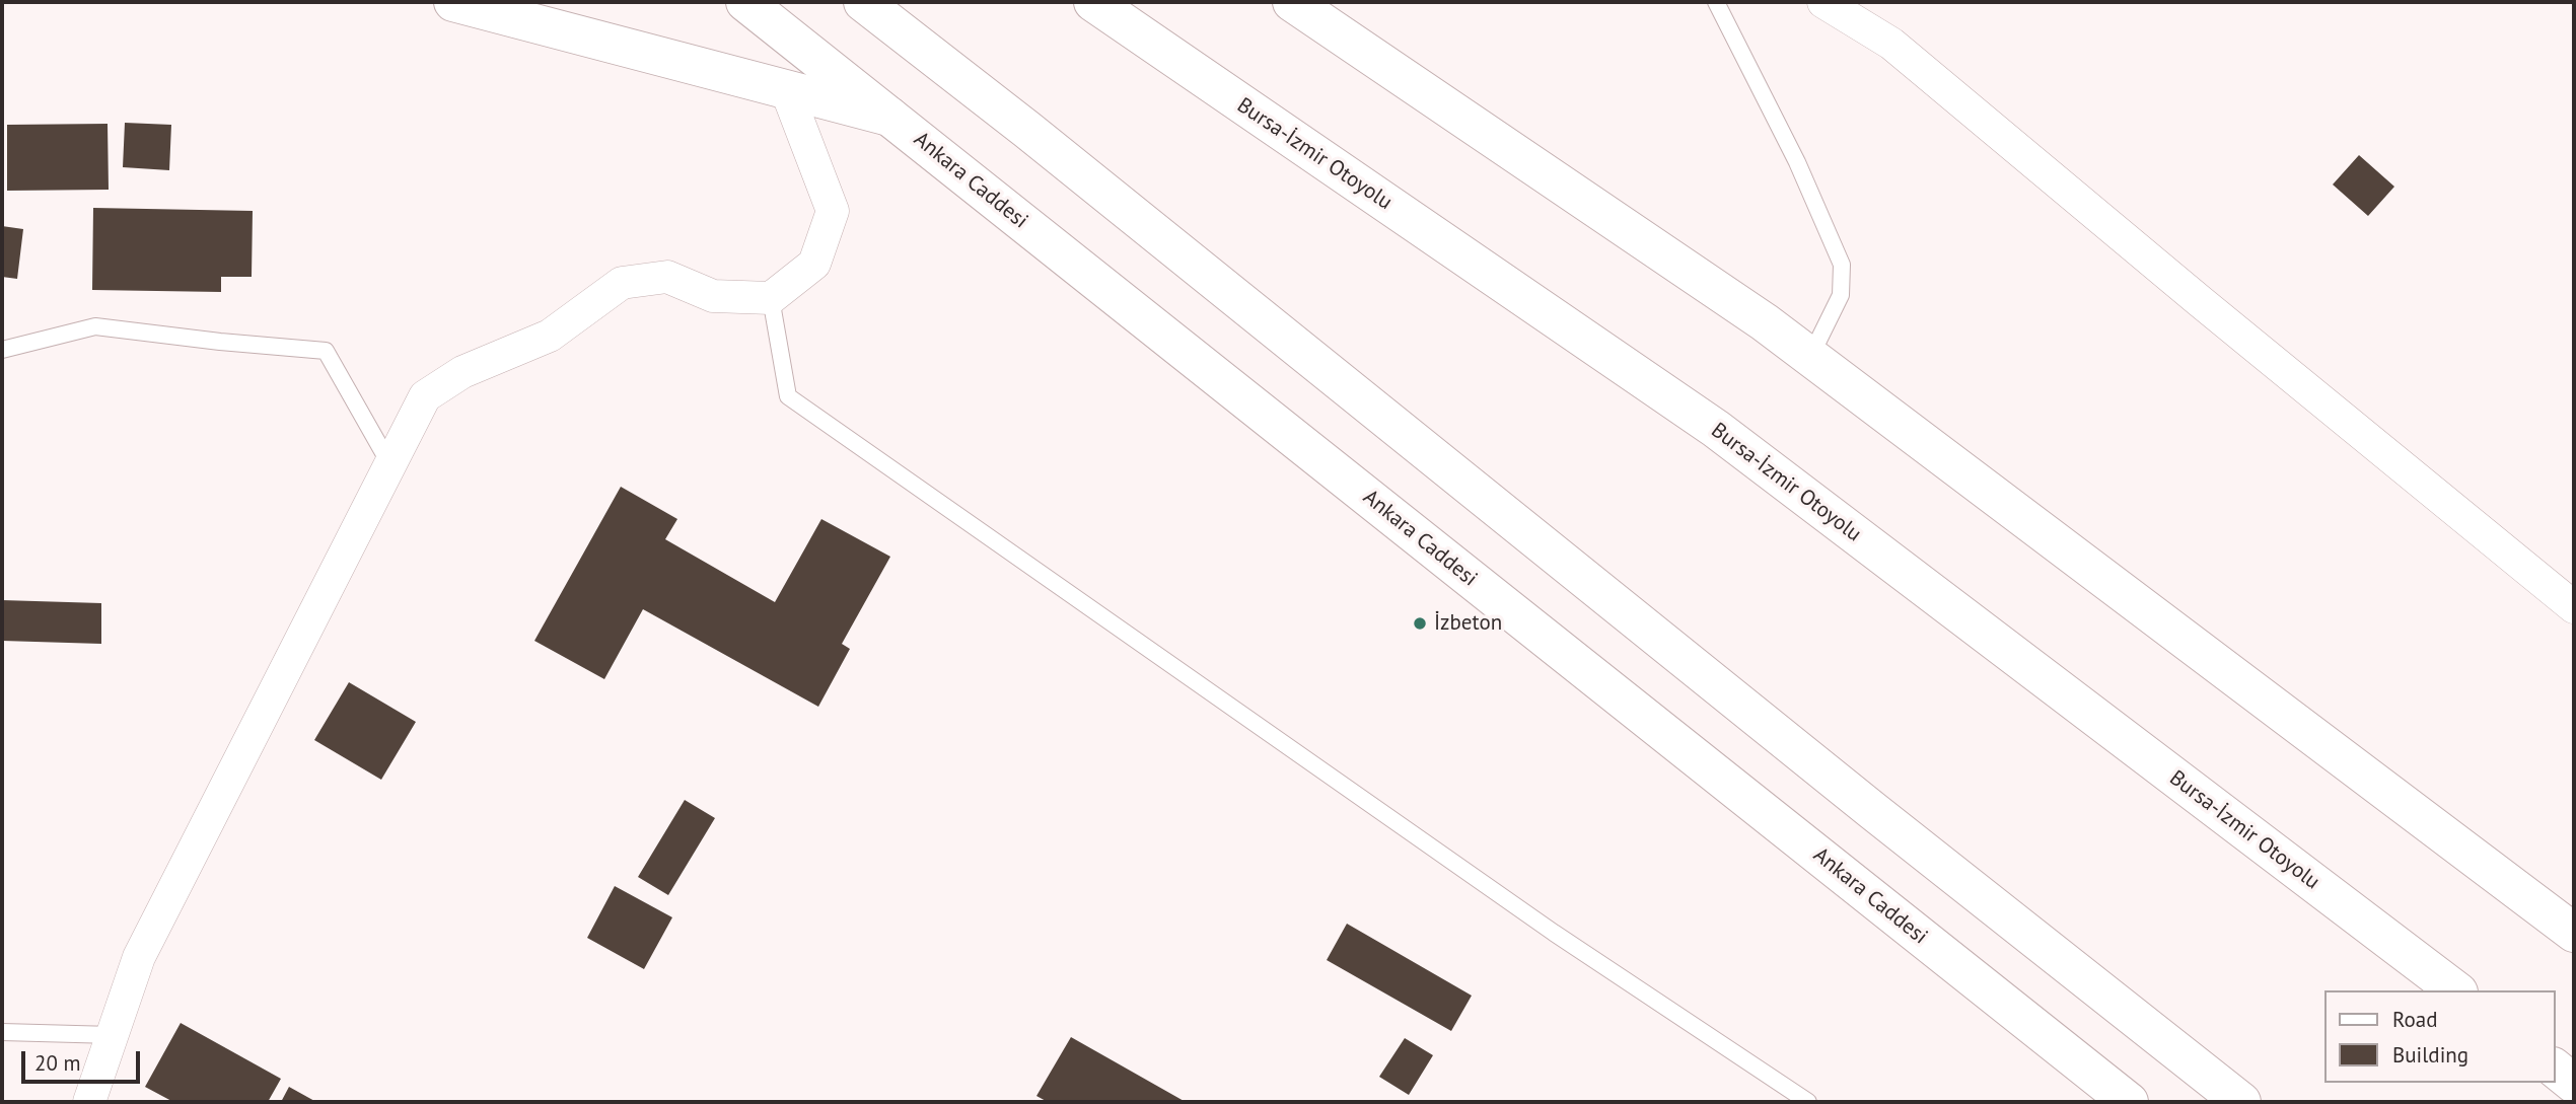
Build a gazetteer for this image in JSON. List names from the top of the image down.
{
  "streets": {
    "main road": ["Bursa-İzmir Otoyolu", "Ankara Caddesi"]
  },
  "places": ["İzbeton"],
  "legend": ["Road", "Building"],
  "scale_bar": "20 m"
}
